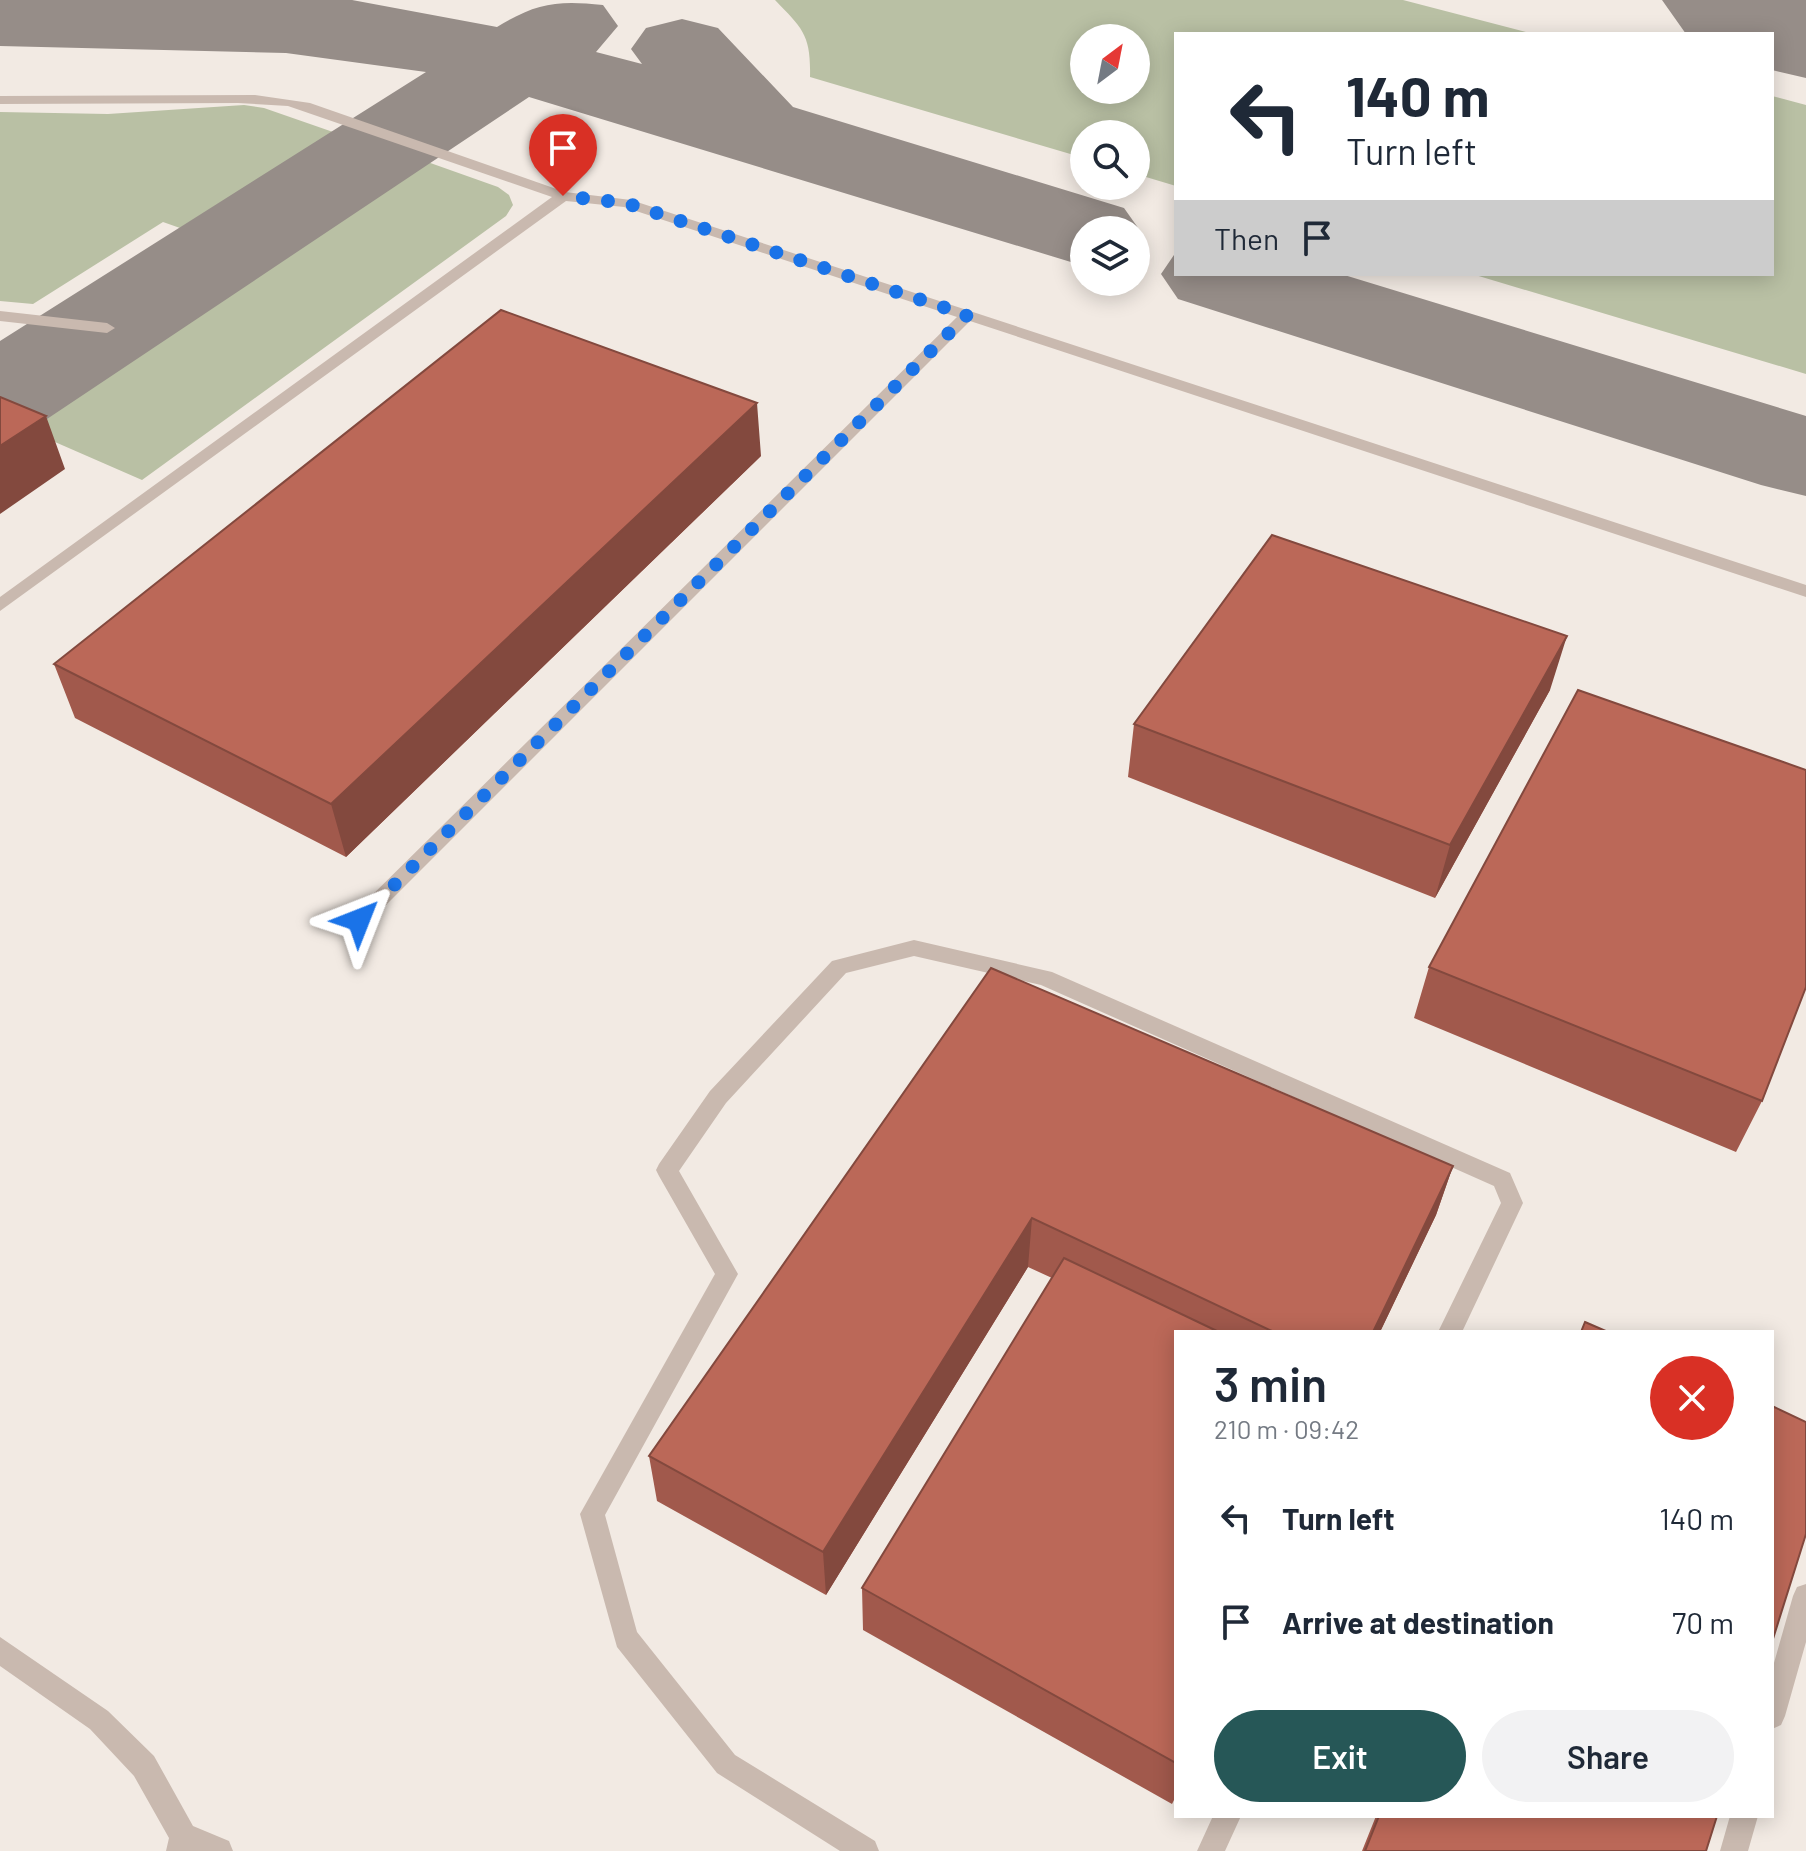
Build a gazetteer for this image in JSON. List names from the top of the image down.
{
  "north": "top right",
  "page": {
    "turn": ["140 m", "Turn left"],
    "then": "Then",
    "heading": ["3 min", "210 m · 09:42"],
    "list": [
      {
        "name": "Turn left",
        "value": "140 m"
      },
      {
        "name": "Arrive at destination",
        "value": "70 m"
      }
    ],
    "buttons": ["Exit", "Share"]
  }
}
